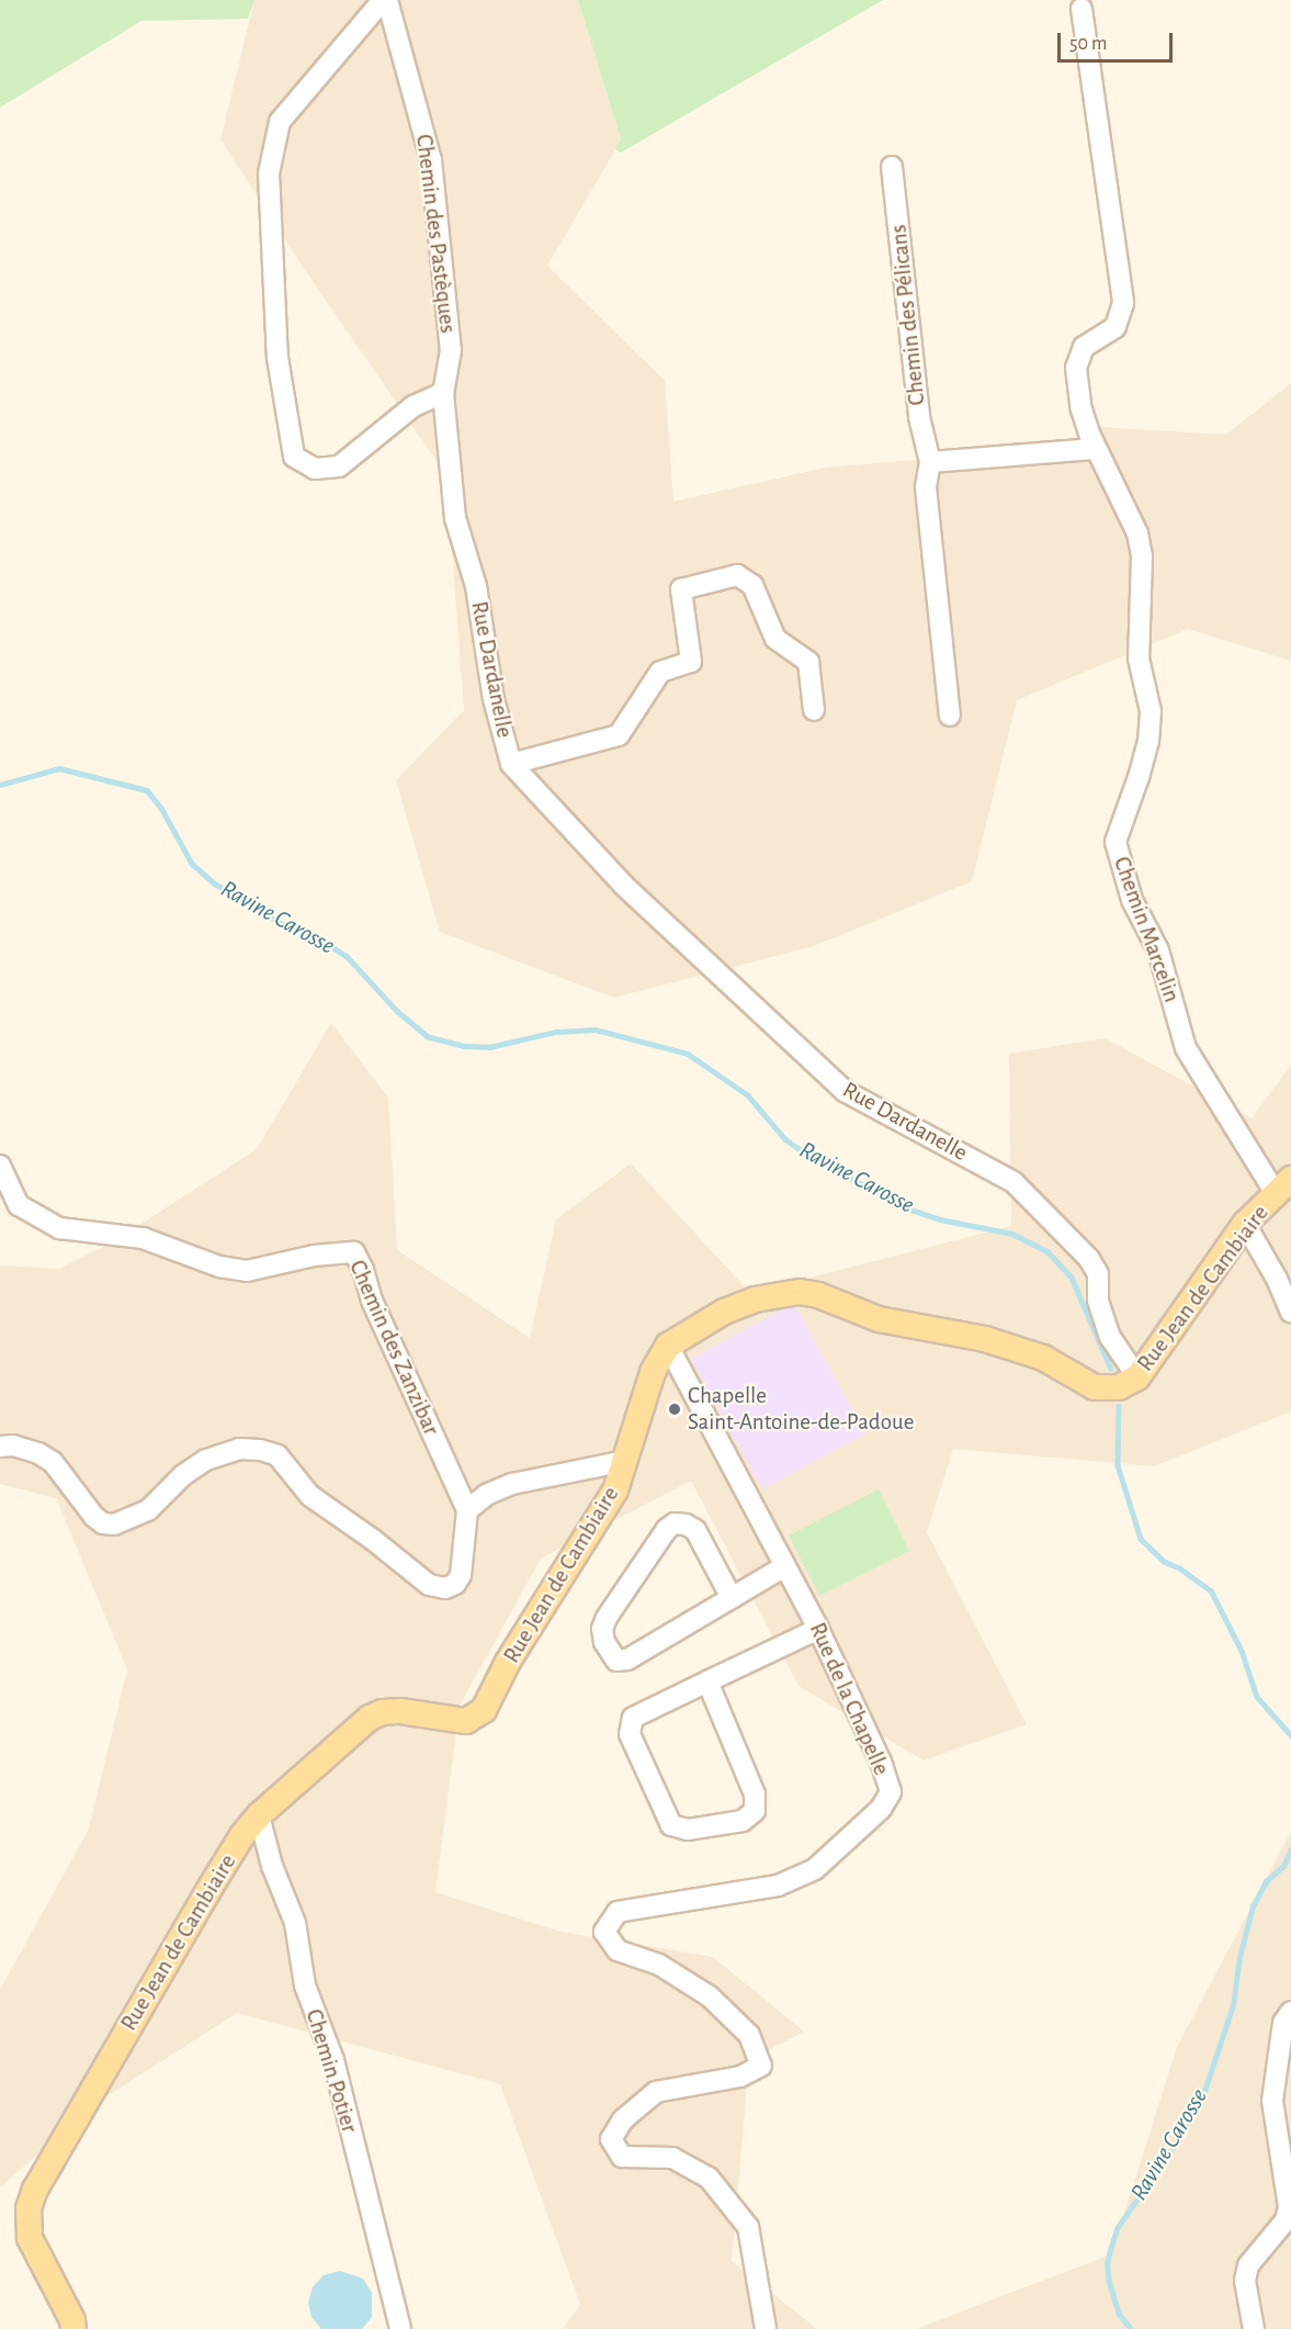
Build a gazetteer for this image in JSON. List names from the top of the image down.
{
  "streets": {
    "main road": ["Rue Jean de Cambiaire"],
    "street": [
      "Chemin des Pastèques",
      "Chemin des Pélicans",
      "Rue Dardanelle",
      "Chemin Marcelin",
      "Chemin des Zanzibar",
      "Rue de la Chapelle",
      "Chemin Potier"
    ]
  },
  "crossings": [
    ["Chemin des Pastèques", "Rue Dardanelle"],
    ["Rue Dardanelle", "Rue Jean de Cambiaire"],
    ["Chemin Marcelin", "Rue Jean de Cambiaire"],
    ["Rue Jean de Cambiaire", "Rue de la Chapelle"],
    ["Rue Jean de Cambiaire", "Chemin Potier"]
  ],
  "water": ["Ravine Carosse"],
  "places": ["Chapelle Saint-Antoine-de-Padoue"],
  "scale_bar": "50 m"
}
